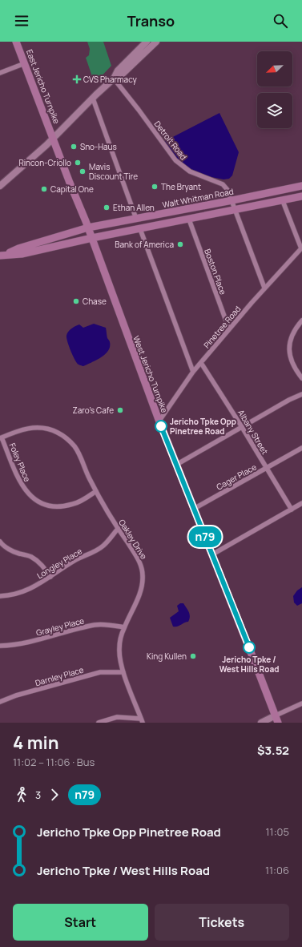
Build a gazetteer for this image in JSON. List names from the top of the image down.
{
  "streets": {
    "main road": ["East Jericho Turnpike", "Walt Whitman Road", "West Jericho Turnpike"],
    "street": [
      "Detroit Road",
      "Boston Place",
      "Pinetree Road",
      "Albany Street",
      "Foley Place",
      "Cager Place",
      "Oakley Drive",
      "Longley Place",
      "Grayley Place",
      "Darnley Place"
    ]
  },
  "crossings": [
    ["East Jericho Turnpike", "West Jericho Turnpike"],
    ["Detroit Road", "Walt Whitman Road"],
    ["Detroit Road", "Pinetree Road"],
    ["Walt Whitman Road", "Boston Place"],
    ["Walt Whitman Road", "West Jericho Turnpike"],
    ["Boston Place", "Pinetree Road"],
    ["Pinetree Road", "West Jericho Turnpike"],
    ["Pinetree Road", "Albany Street"],
    ["West Jericho Turnpike", "Cager Place"],
    ["Albany Street", "Cager Place"],
    ["Foley Place", "Oakley Drive"],
    ["Oakley Drive", "Longley Place"],
    ["Oakley Drive", "Grayley Place"],
    ["Oakley Drive", "Darnley Place"]
  ],
  "places": {
    "health": ["CVS Pharmacy"],
    "other": [
      "Sno-Haus",
      "Rincon-Criollo",
      "Mavis Discount Tire",
      "The Bryant",
      "Capital One",
      "Ethan Allen",
      "Bank of America",
      "Chase",
      "Zaro's Cafe",
      "Jericho Tpke Opp Pinetree Road",
      "Jericho Tpke / West Hills Road",
      "King Kullen"
    ]
  },
  "lines": ["bus line n79"],
  "north": "bottom left",
  "page": {
    "header": "Transo",
    "on_map": "n79",
    "heading": ["4 min", "11:02 – 11:06 · Bus", "$3.52"],
    "legs": ["3", "n79"],
    "list": [
      {
        "name": "Jericho Tpke Opp Pinetree Road",
        "value": "11:05"
      },
      {
        "name": "Jericho Tpke / West Hills Road",
        "value": "11:06"
      }
    ],
    "buttons": ["Start", "Tickets"]
  }
}
